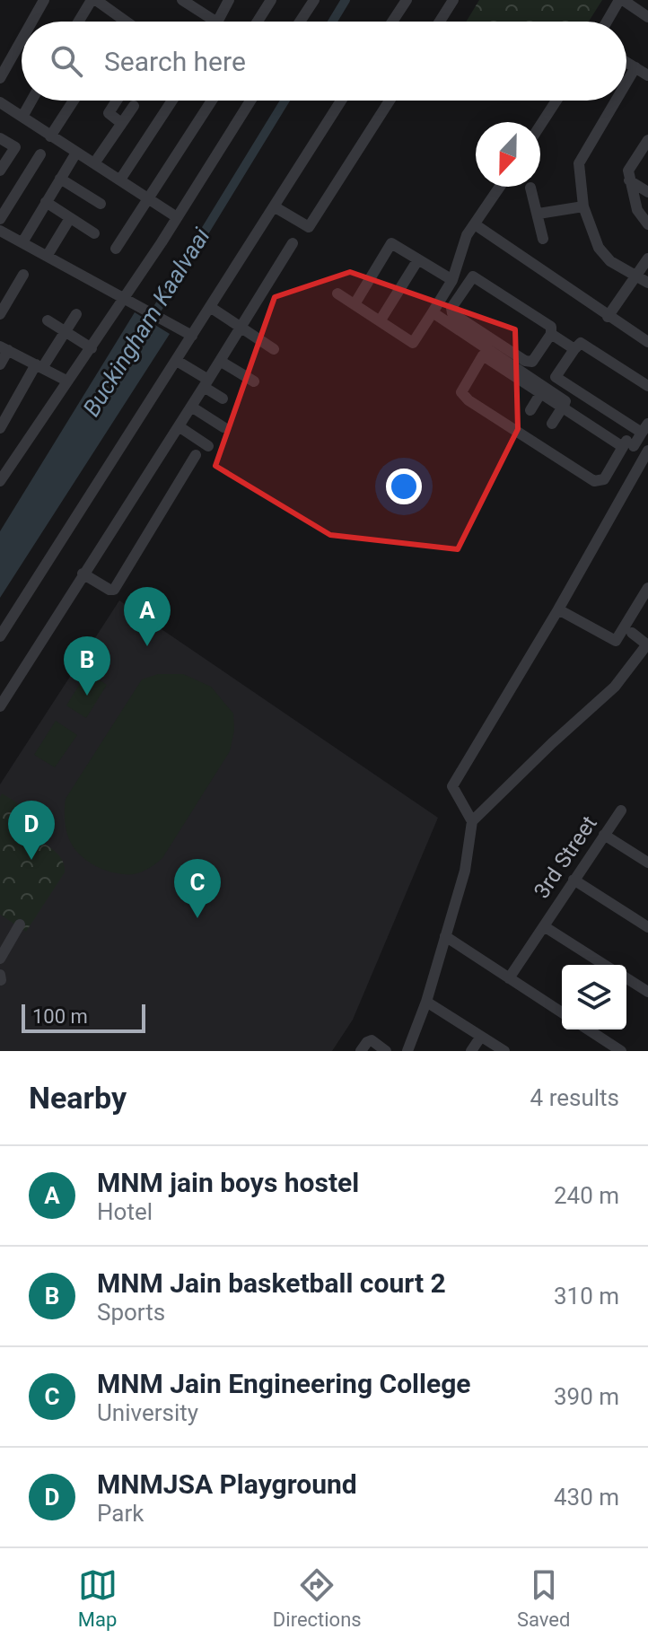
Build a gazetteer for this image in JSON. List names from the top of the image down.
{
  "streets": {
    "street": ["3rd Street"]
  },
  "water": ["Buckingham Kaalvaai"],
  "scale_bar": "100 m",
  "north": "bottom",
  "page": {
    "search": "Search here",
    "pins": [
      "A",
      "B",
      "D",
      "C"
    ],
    "scale": "100 m",
    "heading": ["Nearby", "4 results"],
    "list": [
      {
        "mark": "A",
        "name": "MNM jain boys hostel",
        "note": "Hotel",
        "value": "240 m"
      },
      {
        "mark": "B",
        "name": "MNM Jain basketball court 2",
        "note": "Sports",
        "value": "310 m"
      },
      {
        "mark": "C",
        "name": "MNM Jain Engineering College",
        "note": "University",
        "value": "390 m"
      },
      {
        "mark": "D",
        "name": "MNMJSA Playground",
        "note": "Park",
        "value": "430 m"
      }
    ],
    "nav": ["Map", "Directions", "Saved"]
  }
}
